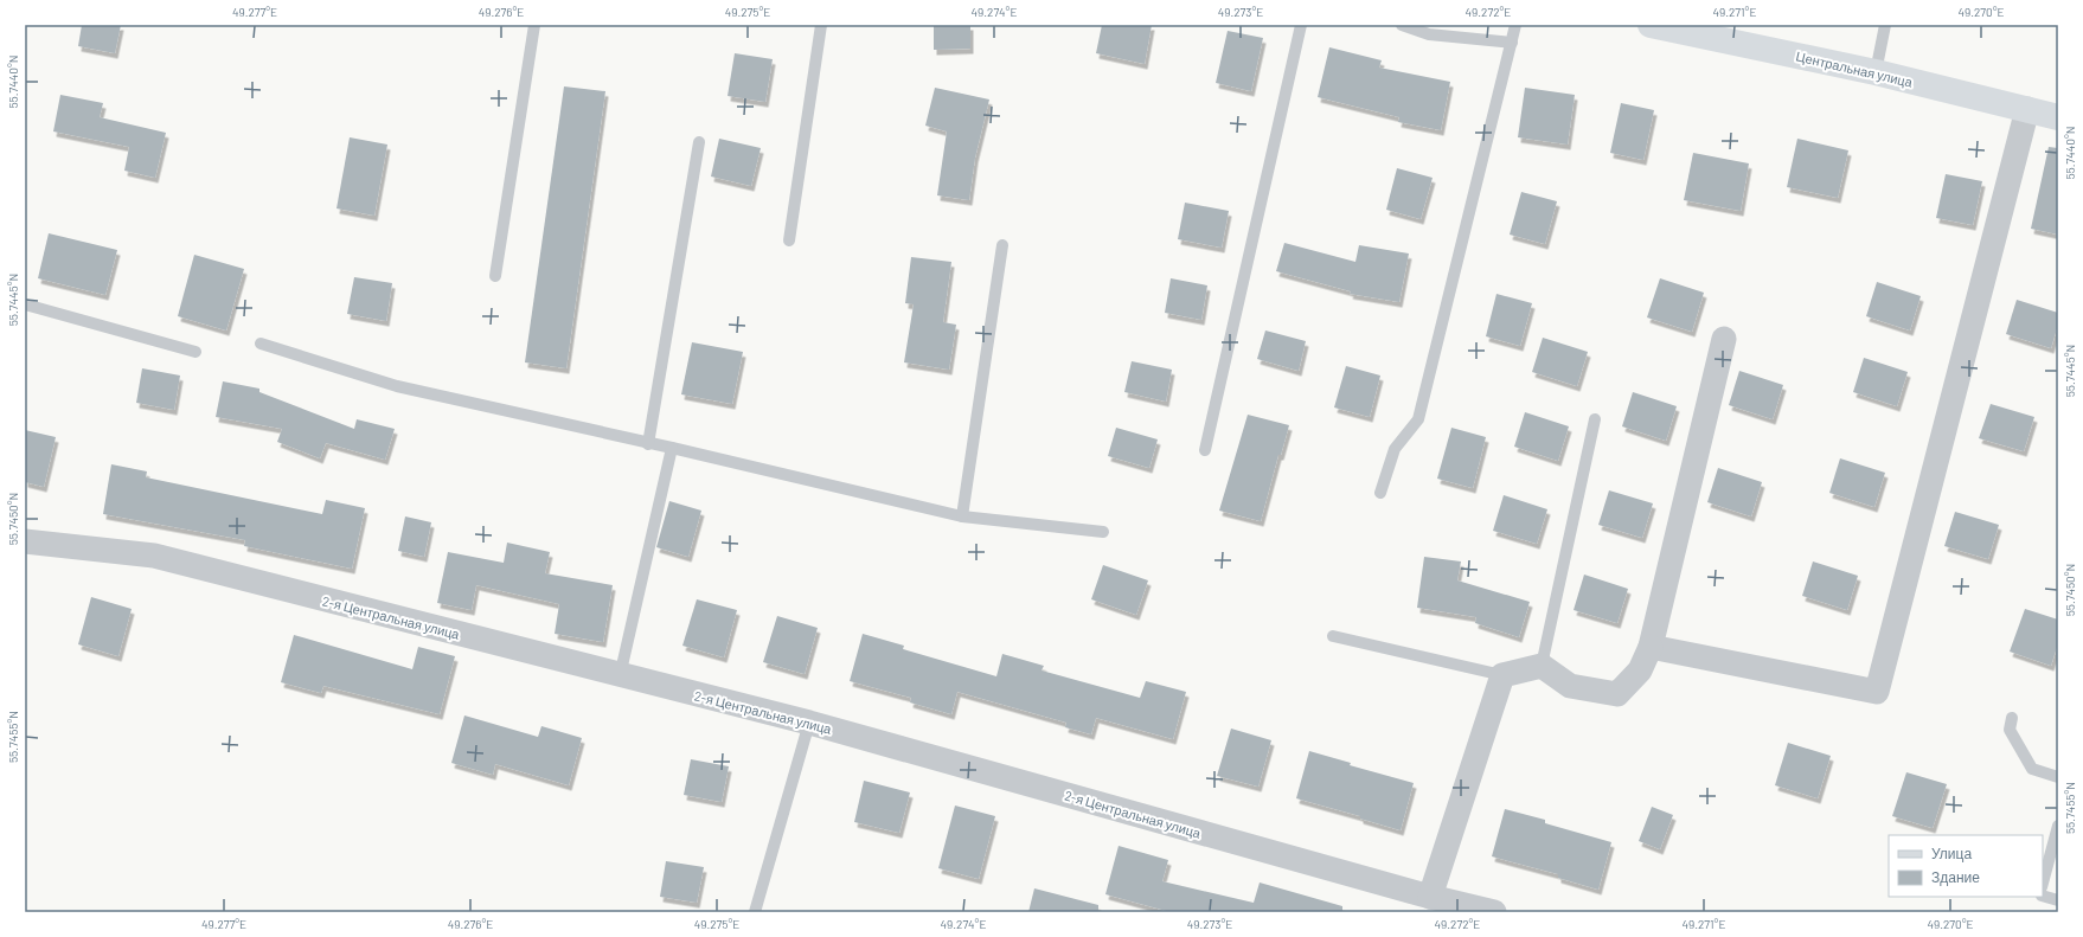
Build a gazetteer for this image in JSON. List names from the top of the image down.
{
  "streets": {
    "street": ["Центральная улица", "2-я Центральная улица"]
  },
  "legend": ["Улица", "Здание"],
  "coordinates": [
    "49.277°E",
    "49.276°E",
    "49.275°E",
    "49.274°E",
    "49.273°E",
    "49.272°E",
    "49.271°E",
    "49.270°E",
    "55.7440°N",
    "55.7445°N",
    "55.7450°N",
    "55.7455°N"
  ]
}
